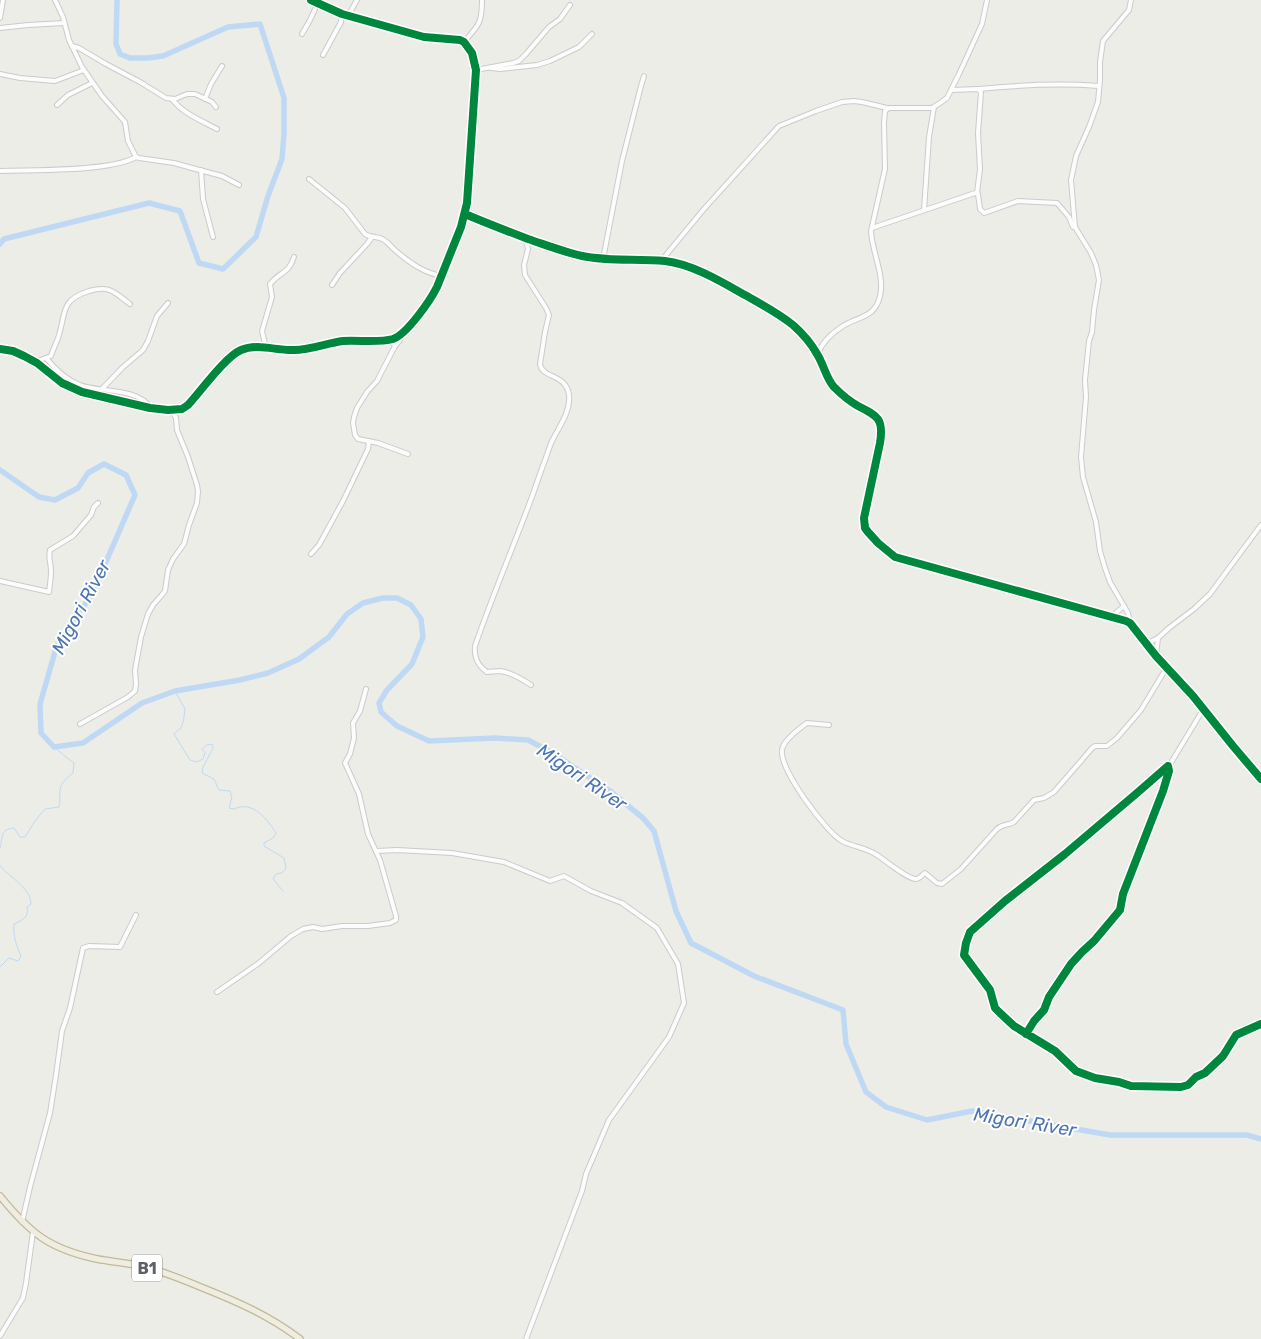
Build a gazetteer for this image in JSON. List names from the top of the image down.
{
  "streets": {
    "highway": ["B1"]
  },
  "water": ["Migori River"]
}
